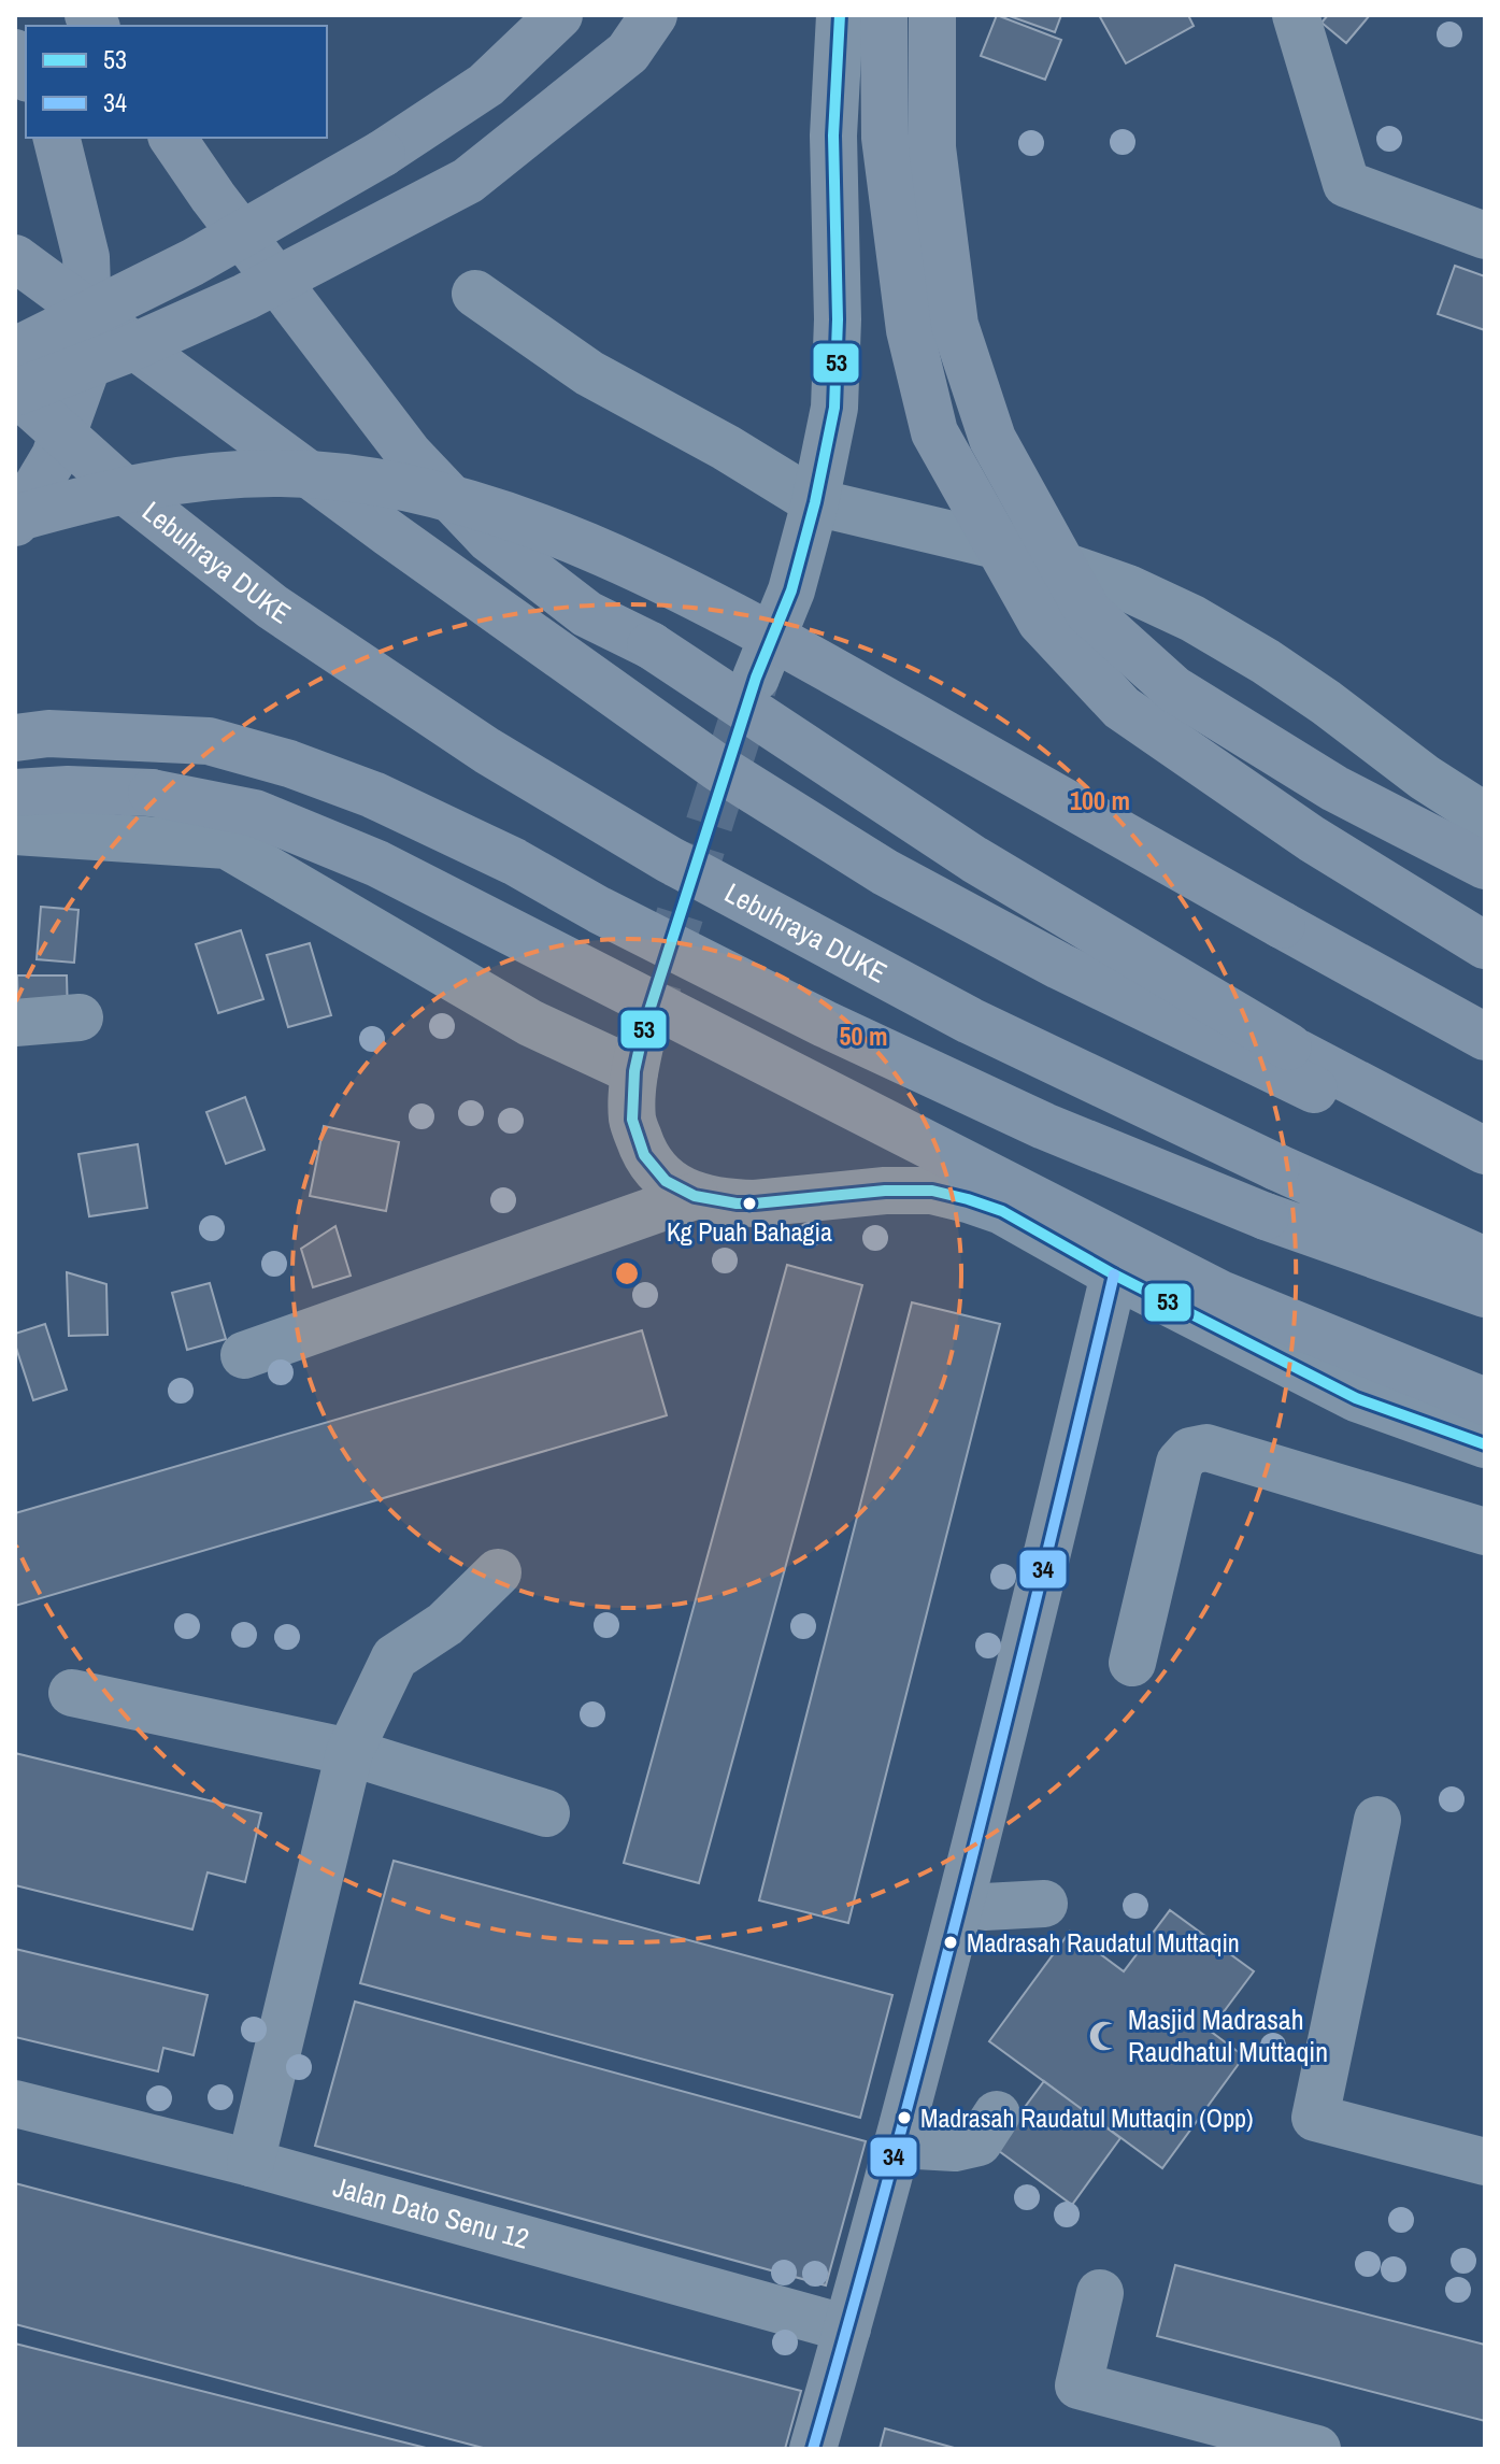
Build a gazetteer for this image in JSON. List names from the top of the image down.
{
  "streets": {
    "highway": ["Lebuhraya DUKE"],
    "street": ["Jalan Dato Senu 12"]
  },
  "places": {
    "other": ["Kg Puah Bahagia", "Madrasah Raudatul Muttaqin", "Madrasah Raudatul Muttaqin (Opp)"],
    "mosque": ["Masjid Madrasah Raudhatul Muttaqin"]
  },
  "lines": ["transit line 53", "transit line 34"],
  "legend": ["53", "34"],
  "rings": ["100 m", "50 m"]
}
